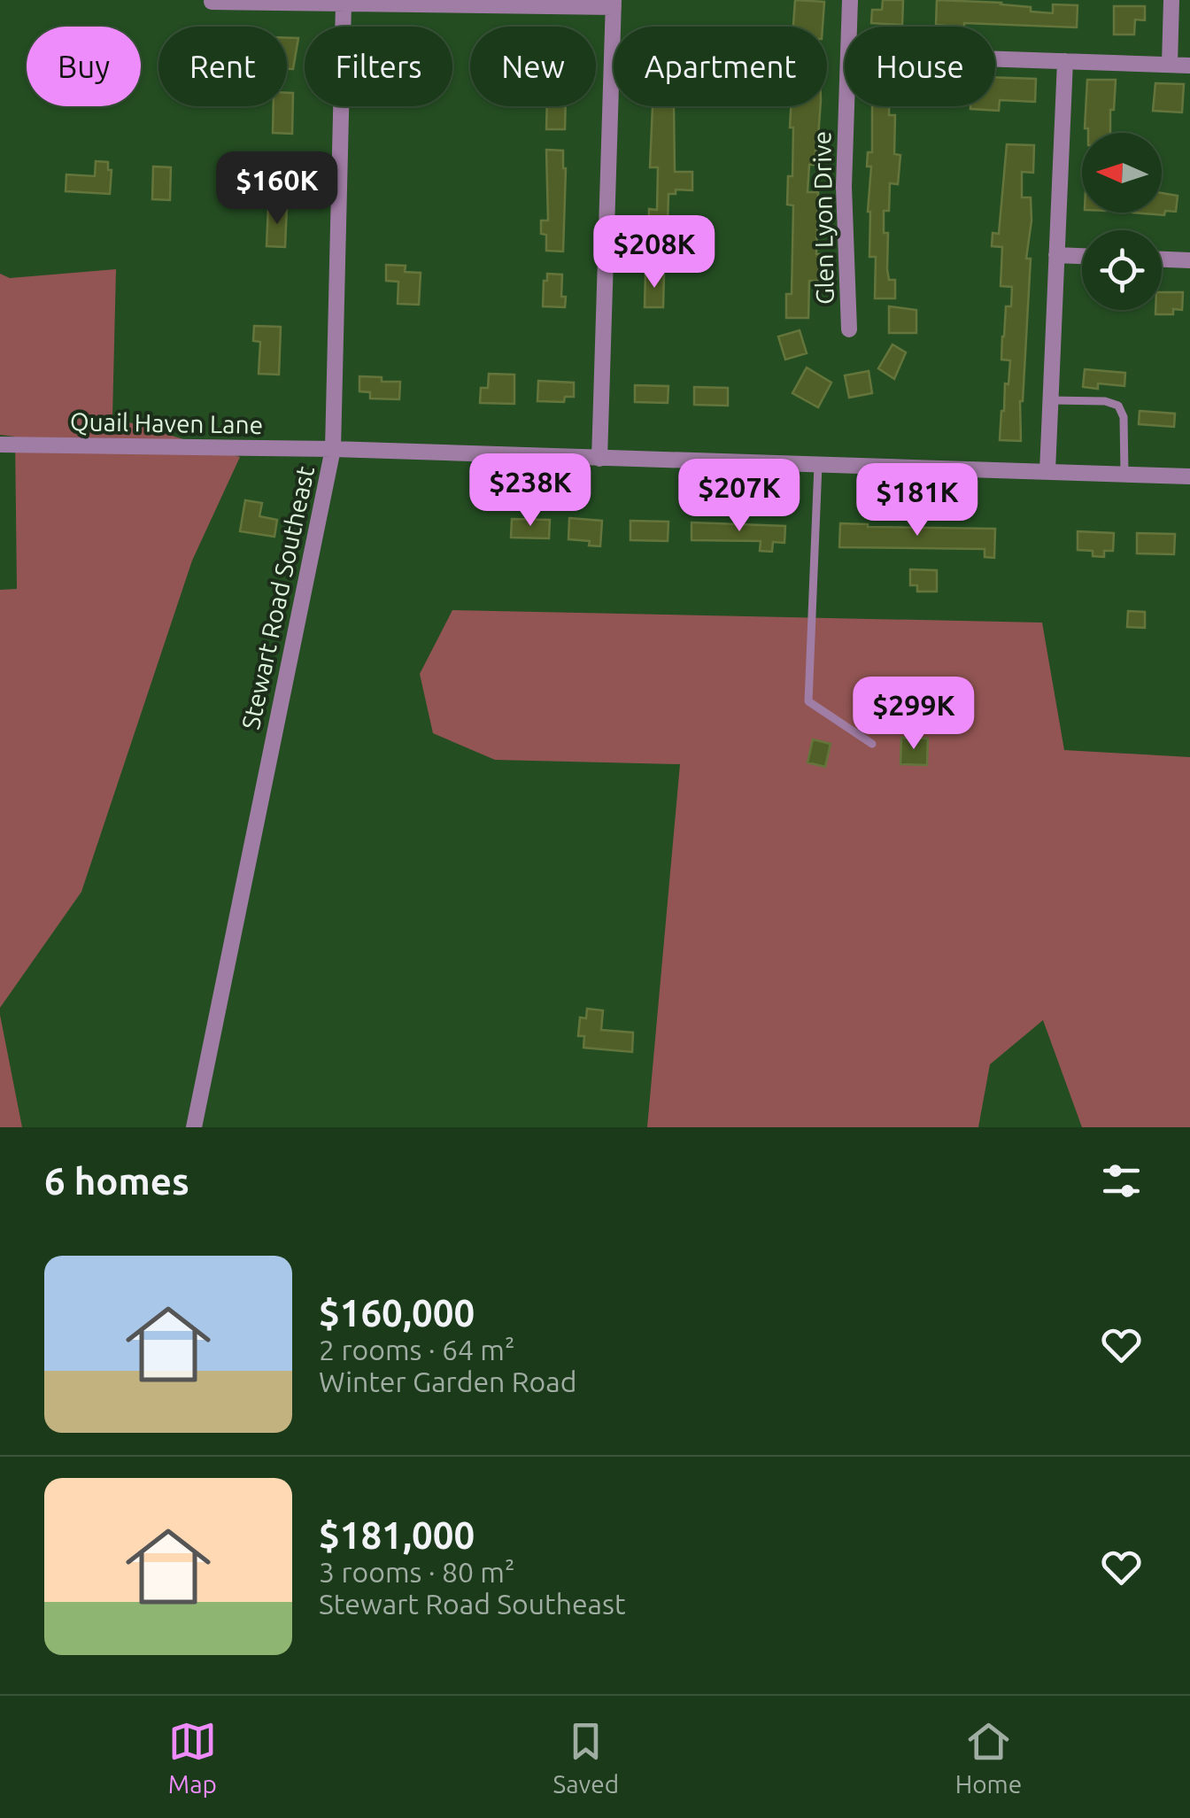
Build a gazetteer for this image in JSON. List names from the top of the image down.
{
  "streets": {
    "street": ["Glen Lyon Drive", "Quail Haven Lane", "Stewart Road Southeast"]
  },
  "crossings": [
    ["Quail Haven Lane", "Stewart Road Southeast"]
  ],
  "north": "left",
  "page": {
    "chip": [
      "Buy",
      "Rent",
      "Filters",
      "New",
      "Apartment",
      "House"
    ],
    "price": [
      "$160K",
      "$208K",
      "$238K",
      "$207K",
      "$181K",
      "$299K"
    ],
    "heading": "6 homes",
    "list": [
      {
        "name": "$160,000",
        "note": "2 rooms · 64 m² · Winter Garden Road"
      },
      {
        "name": "$181,000",
        "note": "3 rooms · 80 m² · Stewart Road Southeast"
      }
    ],
    "tabs": ["Map", "Saved", "Home"]
  }
}
